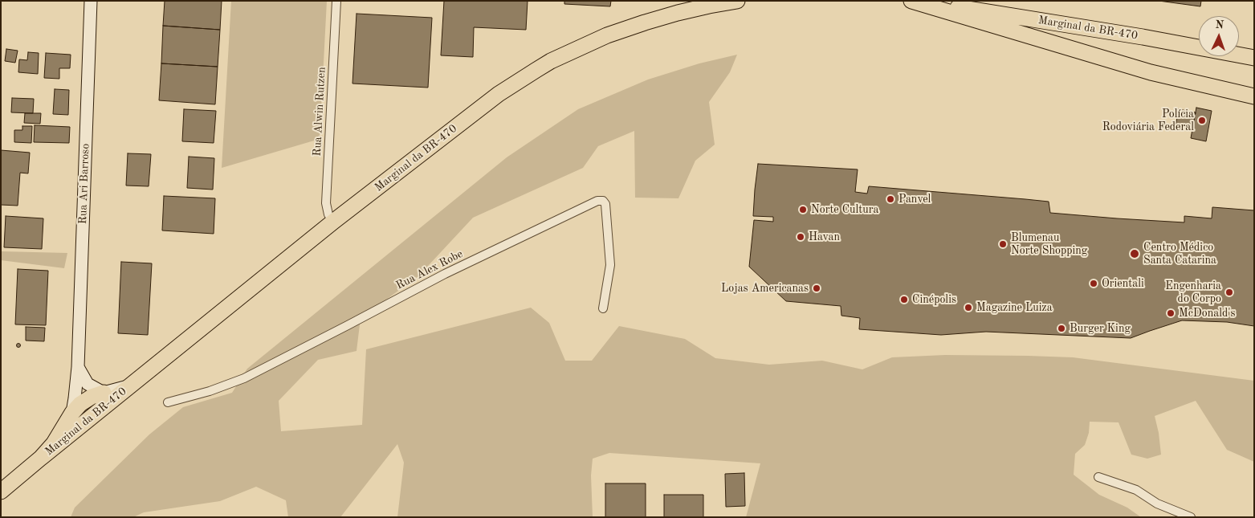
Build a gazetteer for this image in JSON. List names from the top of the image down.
{
  "streets": {
    "highway": ["Marginal da BR-470"],
    "street": ["Rua Alwin Rutzen", "Rua Ari Barroso", "Rua Alex Robe"]
  },
  "crossings": [
    ["Marginal da BR-470", "Rua Alwin Rutzen"]
  ],
  "places": [
    "Polícia Rodoviária Federal",
    "Panvel",
    "Norte Cultura",
    "Havan",
    "Blumenau Norte Shopping",
    "Centro Médico Santa Catarina",
    "Orientali",
    "Lojas Americanas",
    "Engenharia do Corpo",
    "Cinépolis",
    "Magazine Luiza",
    "McDonald's",
    "Burger King"
  ],
  "north": "top"
}
